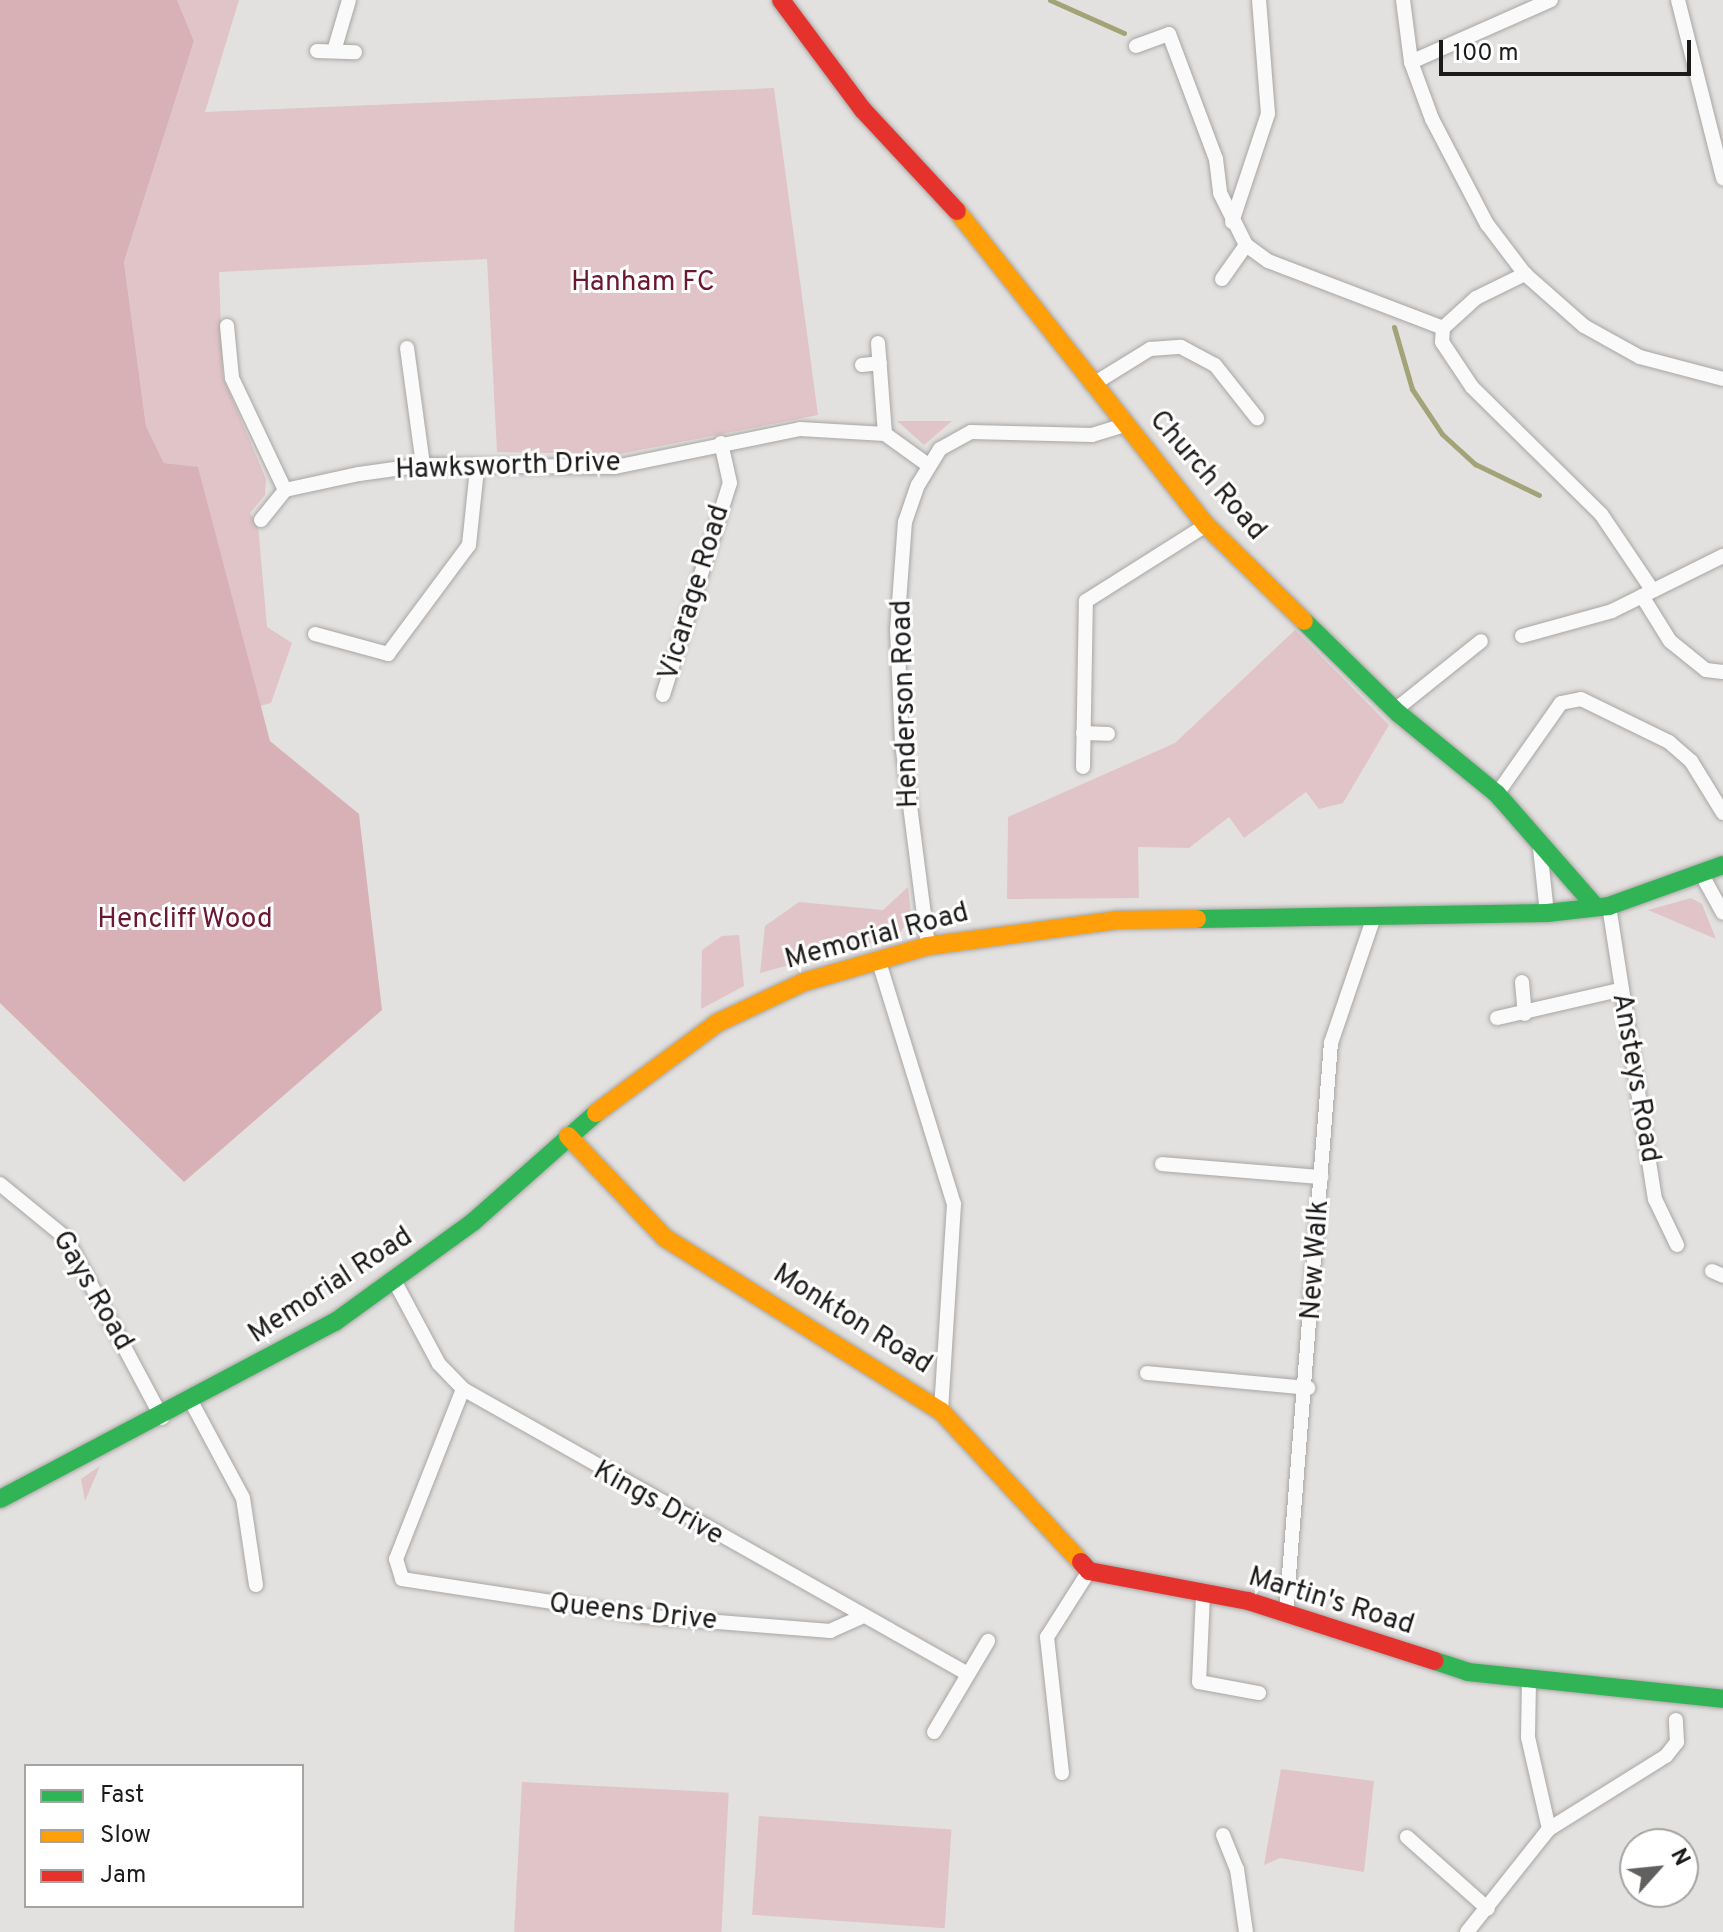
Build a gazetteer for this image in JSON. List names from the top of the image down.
{
  "streets": {
    "street": [
      "Hawksworth Drive",
      "Church Road",
      "Vicarage Road",
      "Henderson Road",
      "Memorial Road",
      "Ansteys Road",
      "New Walk",
      "Gays Road",
      "Monkton Road",
      "Kings Drive",
      "Martin's Road",
      "Queens Drive"
    ]
  },
  "crossings": [
    ["Hawksworth Drive", "Vicarage Road"],
    ["Church Road", "Memorial Road"],
    ["Church Road", "Ansteys Road"],
    ["Henderson Road", "Memorial Road"],
    ["Memorial Road", "Ansteys Road"],
    ["Memorial Road", "New Walk"],
    ["Memorial Road", "Gays Road"],
    ["Memorial Road", "Monkton Road"],
    ["Memorial Road", "Kings Drive"],
    ["New Walk", "Martin's Road"],
    ["Monkton Road", "Martin's Road"],
    ["Kings Drive", "Queens Drive"]
  ],
  "parks": ["Hanham FC", "Hencliff Wood"],
  "legend": ["Fast", "Slow", "Jam"],
  "scale_bar": "100 m",
  "north": "top right"
}
